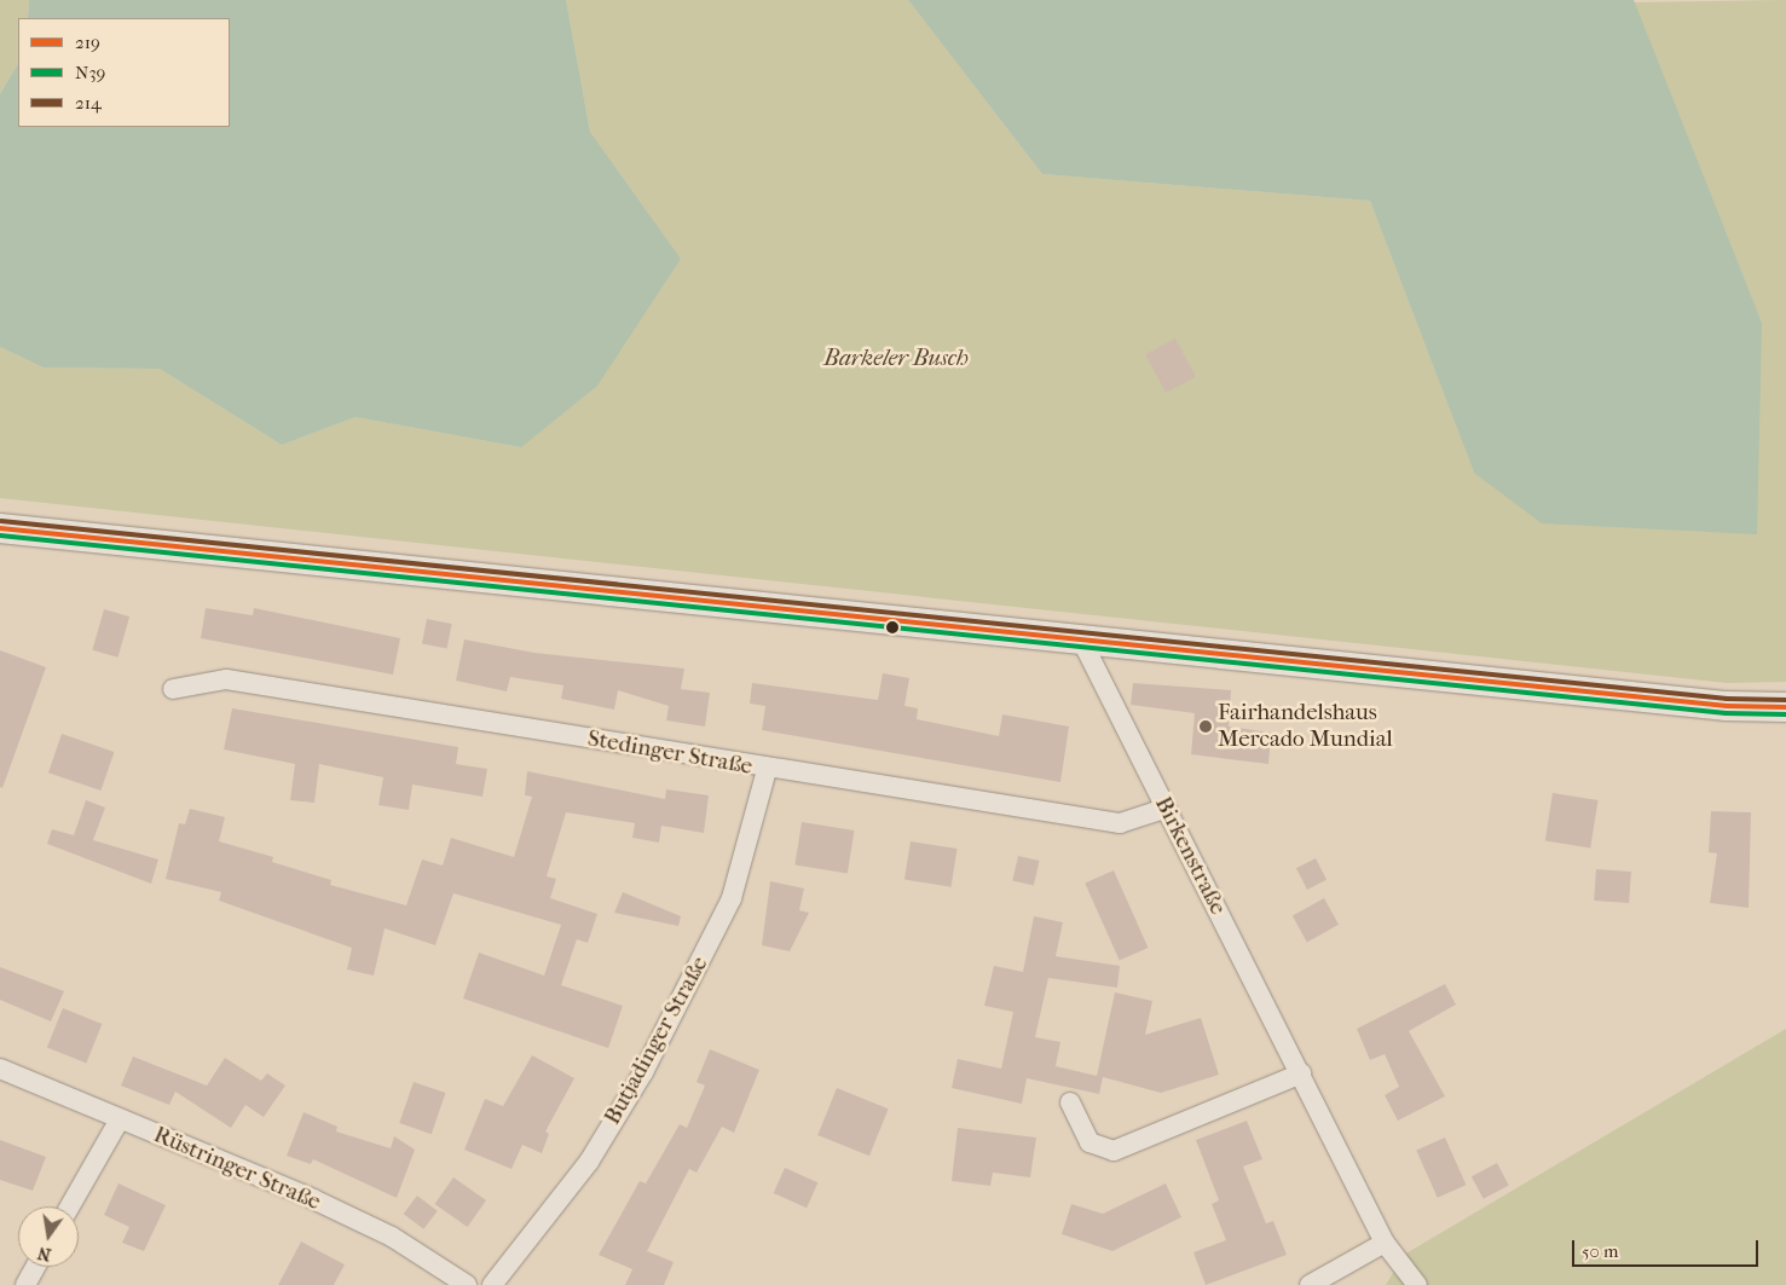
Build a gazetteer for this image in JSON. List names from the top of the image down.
{
  "streets": {
    "street": [
      "Stedinger Straße",
      "Birkenstraße",
      "Butjadinger Straße",
      "Rüstringer Straße"
    ]
  },
  "crossings": [
    ["Stedinger Straße", "Birkenstraße"],
    ["Stedinger Straße", "Butjadinger Straße"]
  ],
  "parks": ["Barkeler Busch"],
  "places": ["Fairhandelshaus Mercado Mundial"],
  "lines": ["transit line 214", "transit line 219", "transit line N39"],
  "legend": ["219", "N39", "214"],
  "scale_bar": "50 m",
  "north": "bottom"
}
